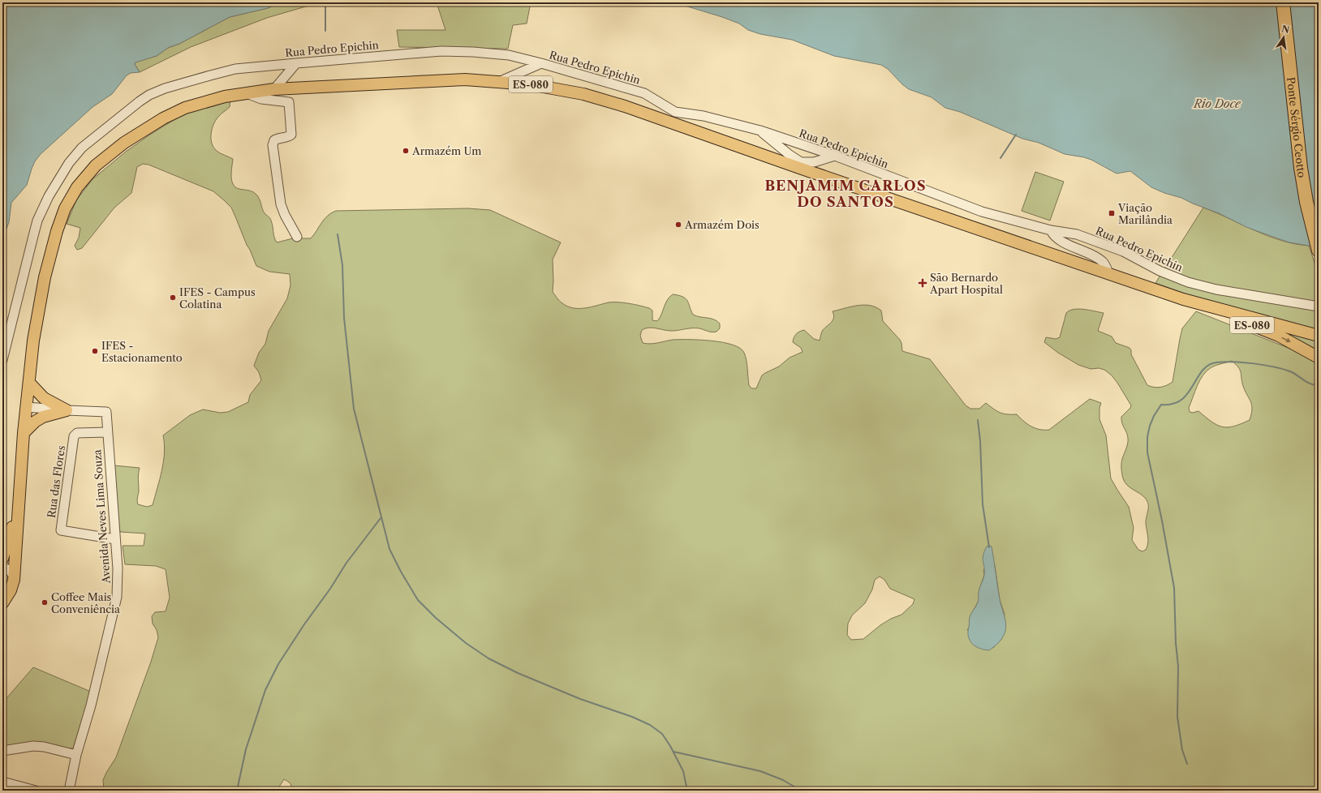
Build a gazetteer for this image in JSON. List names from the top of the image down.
{
  "streets": {
    "highway": ["Ponte Sérgio Ceotto"],
    "main road": ["ES-080"],
    "street": ["Rua Pedro Epichin", "Rua das Flores", "Avenida Neves Lima Souza"]
  },
  "crossings": [
    ["ES-080", "Avenida Neves Lima Souza"],
    ["Rua das Flores", "Avenida Neves Lima Souza"]
  ],
  "districts": ["BENJAMIM CARLOS DO SANTOS"],
  "water": ["Rio Doce"],
  "places": {
    "other": [
      "Armazém Um",
      "Armazém Dois",
      "IFES - Campus Colatina",
      "IFES - Estacionamento",
      "Coffee Mais Conveniência"
    ],
    "transit": ["Viação Marilândia"],
    "health": ["São Bernardo Apart Hospital"]
  },
  "north": "top"
}
